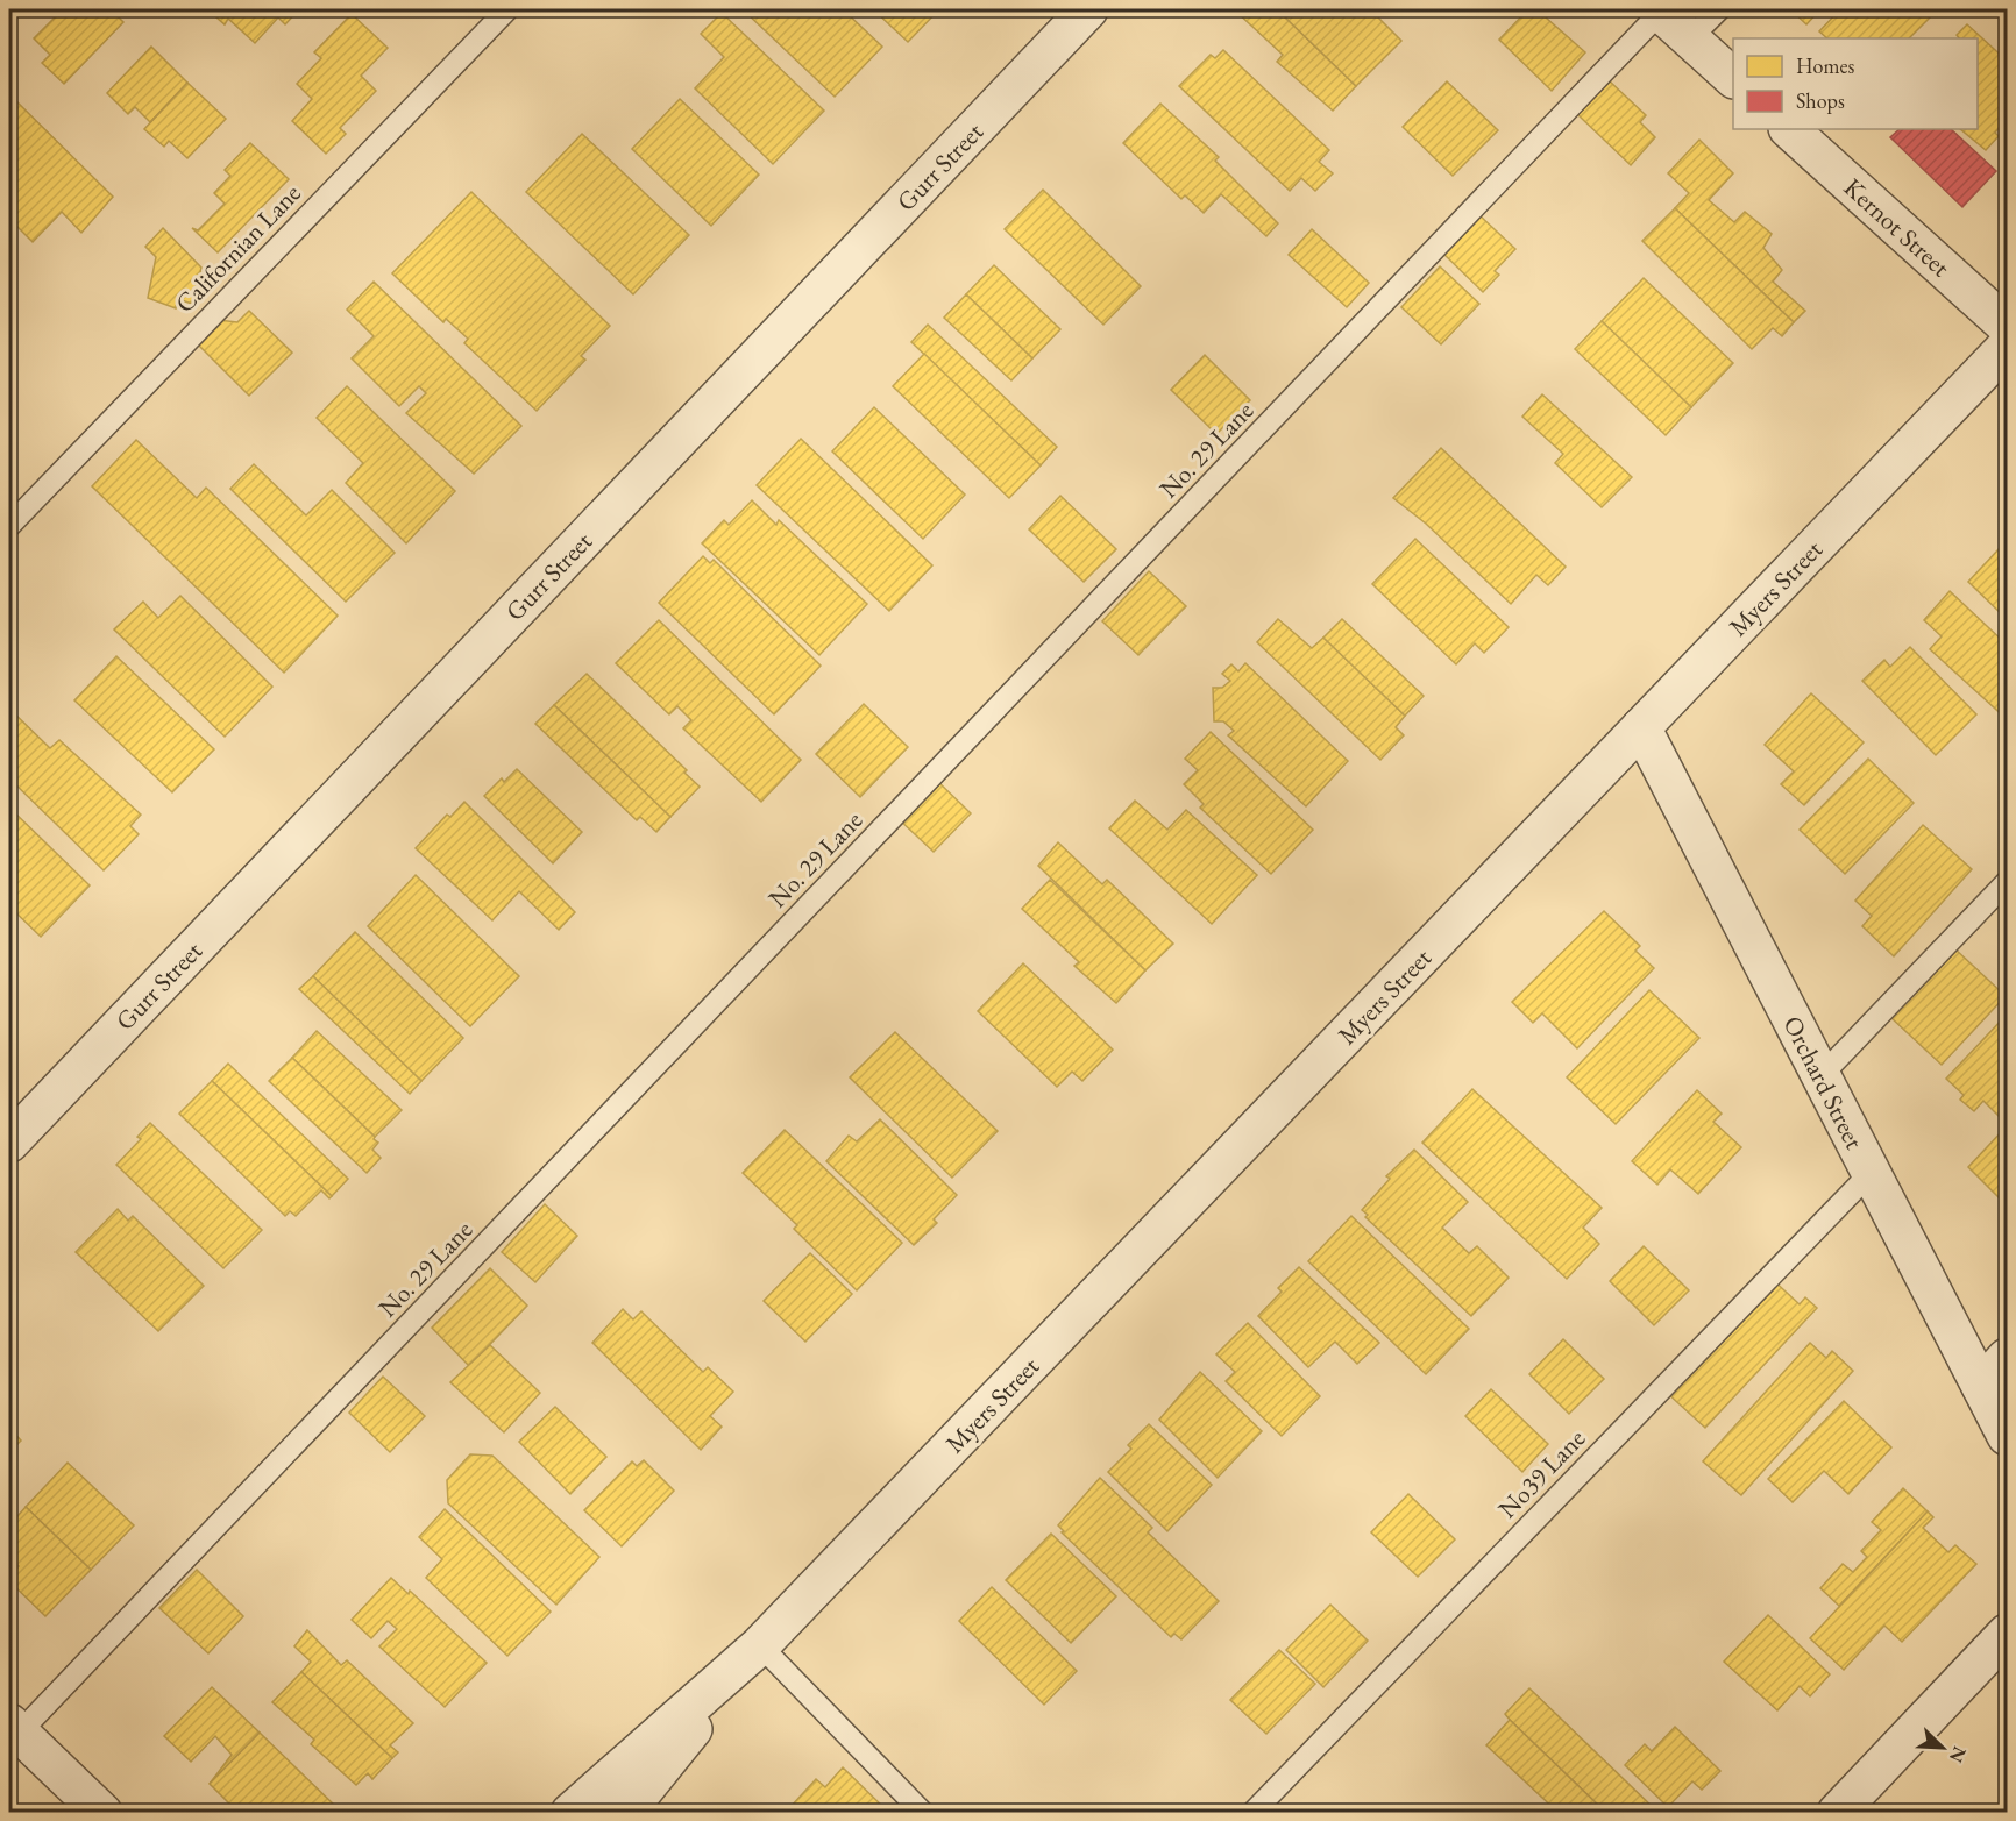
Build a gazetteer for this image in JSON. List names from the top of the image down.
{
  "streets": {
    "street": [
      "Gurr Street",
      "Kernot Street",
      "Myers Street",
      "Orchard Street"
    ],
    "lane": ["Californian Lane", "No. 29 Lane", "No39 Lane"]
  },
  "crossings": [
    ["Myers Street", "Orchard Street"],
    ["Orchard Street", "No39 Lane"]
  ],
  "legend": ["Homes", "Shops"],
  "north": "bottom right"
}
